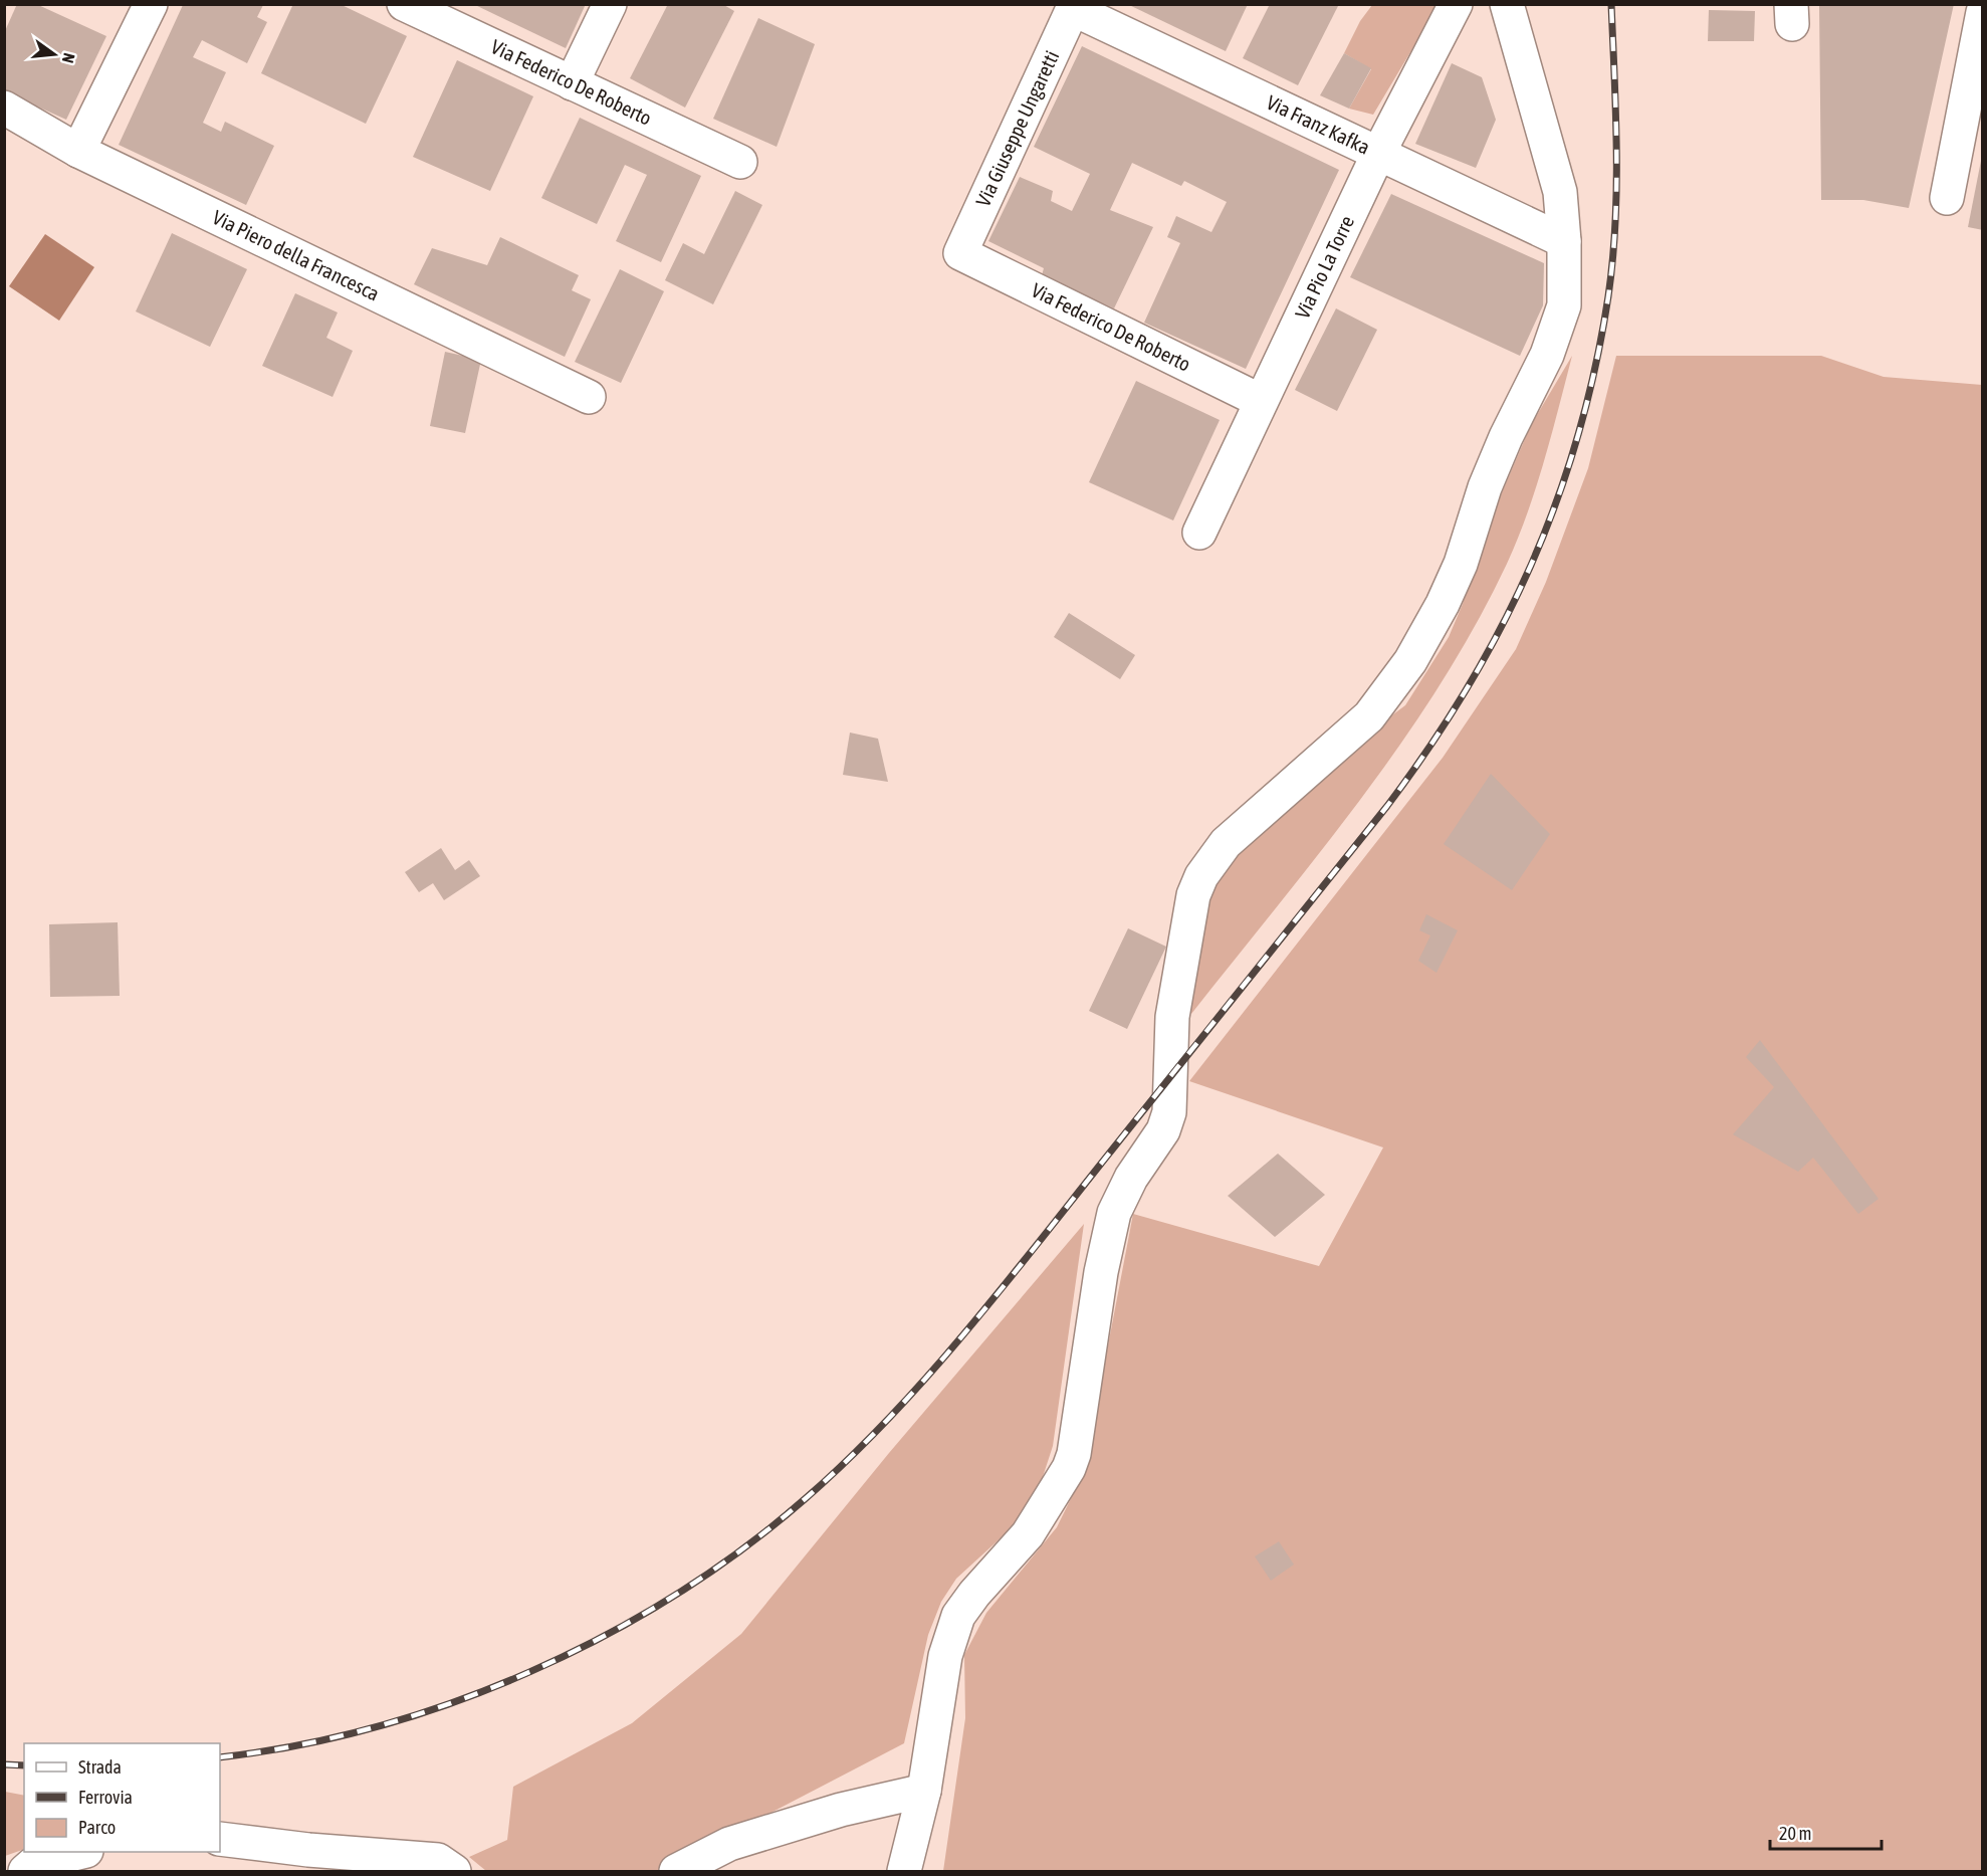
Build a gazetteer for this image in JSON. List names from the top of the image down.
{
  "streets": {
    "street": [
      "Via Federico De Roberto",
      "Via Franz Kafka",
      "Via Giuseppe Ungaretti",
      "Via Piero della Francesca",
      "Via Pio La Torre"
    ]
  },
  "crossings": [
    ["Via Federico De Roberto", "Via Giuseppe Ungaretti"],
    ["Via Federico De Roberto", "Via Pio La Torre"],
    ["Via Franz Kafka", "Via Giuseppe Ungaretti"],
    ["Via Franz Kafka", "Via Pio La Torre"]
  ],
  "legend": ["Strada", "Ferrovia", "Parco"],
  "scale_bar": "20 m",
  "north": "right"
}
